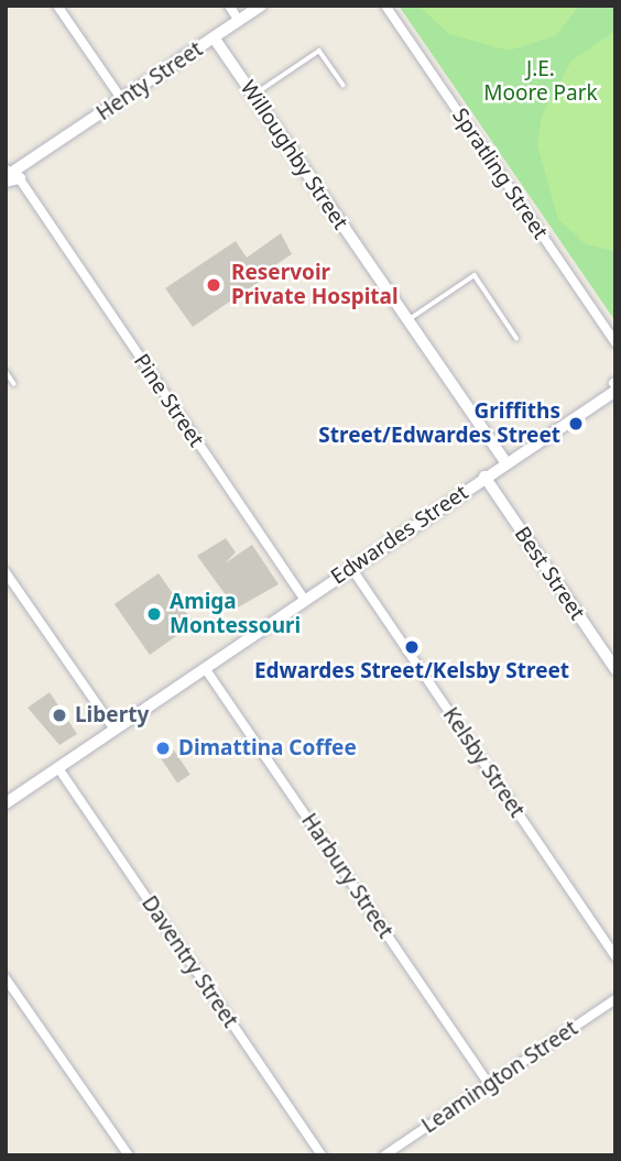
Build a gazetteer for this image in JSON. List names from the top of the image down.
{
  "streets": {
    "street": [
      "Henty Street",
      "Willoughby Street",
      "Spratling Street",
      "Pine Street",
      "Edwardes Street",
      "Best Street",
      "Kelsby Street",
      "Harbury Street",
      "Daventry Street",
      "Leamington Street"
    ]
  },
  "crossings": [
    ["Henty Street", "Willoughby Street"],
    ["Henty Street", "Pine Street"],
    ["Willoughby Street", "Edwardes Street"],
    ["Pine Street", "Edwardes Street"],
    ["Edwardes Street", "Best Street"],
    ["Edwardes Street", "Kelsby Street"],
    ["Edwardes Street", "Harbury Street"],
    ["Edwardes Street", "Daventry Street"],
    ["Harbury Street", "Leamington Street"]
  ],
  "parks": ["J.E. Moore Park"],
  "places": [
    "Reservoir Private Hospital",
    "Griffiths Street/Edwardes Street",
    "Amiga Montessouri",
    "Edwardes Street/Kelsby Street",
    "Liberty",
    "Dimattina Coffee"
  ]
}
